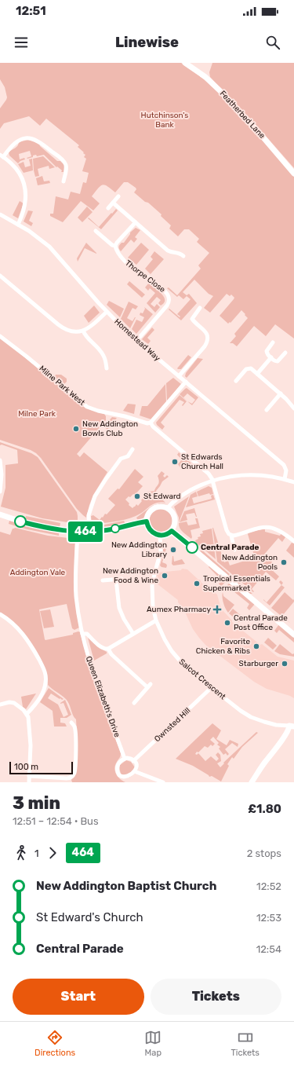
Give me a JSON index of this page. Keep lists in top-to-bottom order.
{
  "streets": {
    "street": [
      "Featherbed Lane",
      "Thorpe Close",
      "Homestead Way",
      "Milne Park West",
      "Salcot Crescent",
      "Queen Elizabeth's Drive",
      "Ownsted Hill"
    ]
  },
  "crossings": [
    ["Thorpe Close", "Homestead Way"],
    ["Salcot Crescent", "Ownsted Hill"],
    ["Queen Elizabeth's Drive", "Ownsted Hill"]
  ],
  "parks": ["Hutchinson's Bank", "Milne Park", "Addington Vale"],
  "places": {
    "other": [
      "New Addington Bowls Club",
      "St Edwards Church Hall",
      "St Edward",
      "Central Parade",
      "New Addington Library",
      "New Addington Pools",
      "New Addington Food & Wine",
      "Tropical Essentials Supermarket",
      "Central Parade Post Office",
      "Favorite Chicken & Ribs",
      "Starburger"
    ],
    "health": ["Aumex Pharmacy"]
  },
  "lines": ["bus line 464"],
  "scale_bar": "100 m",
  "page": {
    "status": "12:51",
    "header": "Linewise",
    "on_map": "464",
    "scale": "100 m",
    "heading": ["3 min", "12:51 – 12:54 · Bus", "£1.80"],
    "legs": ["1", "464", "2 stops"],
    "list": [
      {
        "name": "New Addington Baptist Church",
        "value": "12:52"
      },
      {
        "name": "St Edward's Church",
        "value": "12:53"
      },
      {
        "name": "Central Parade",
        "value": "12:54"
      }
    ],
    "buttons": ["Start", "Tickets"],
    "tabs": ["Directions", "Map", "Tickets"]
  }
}
